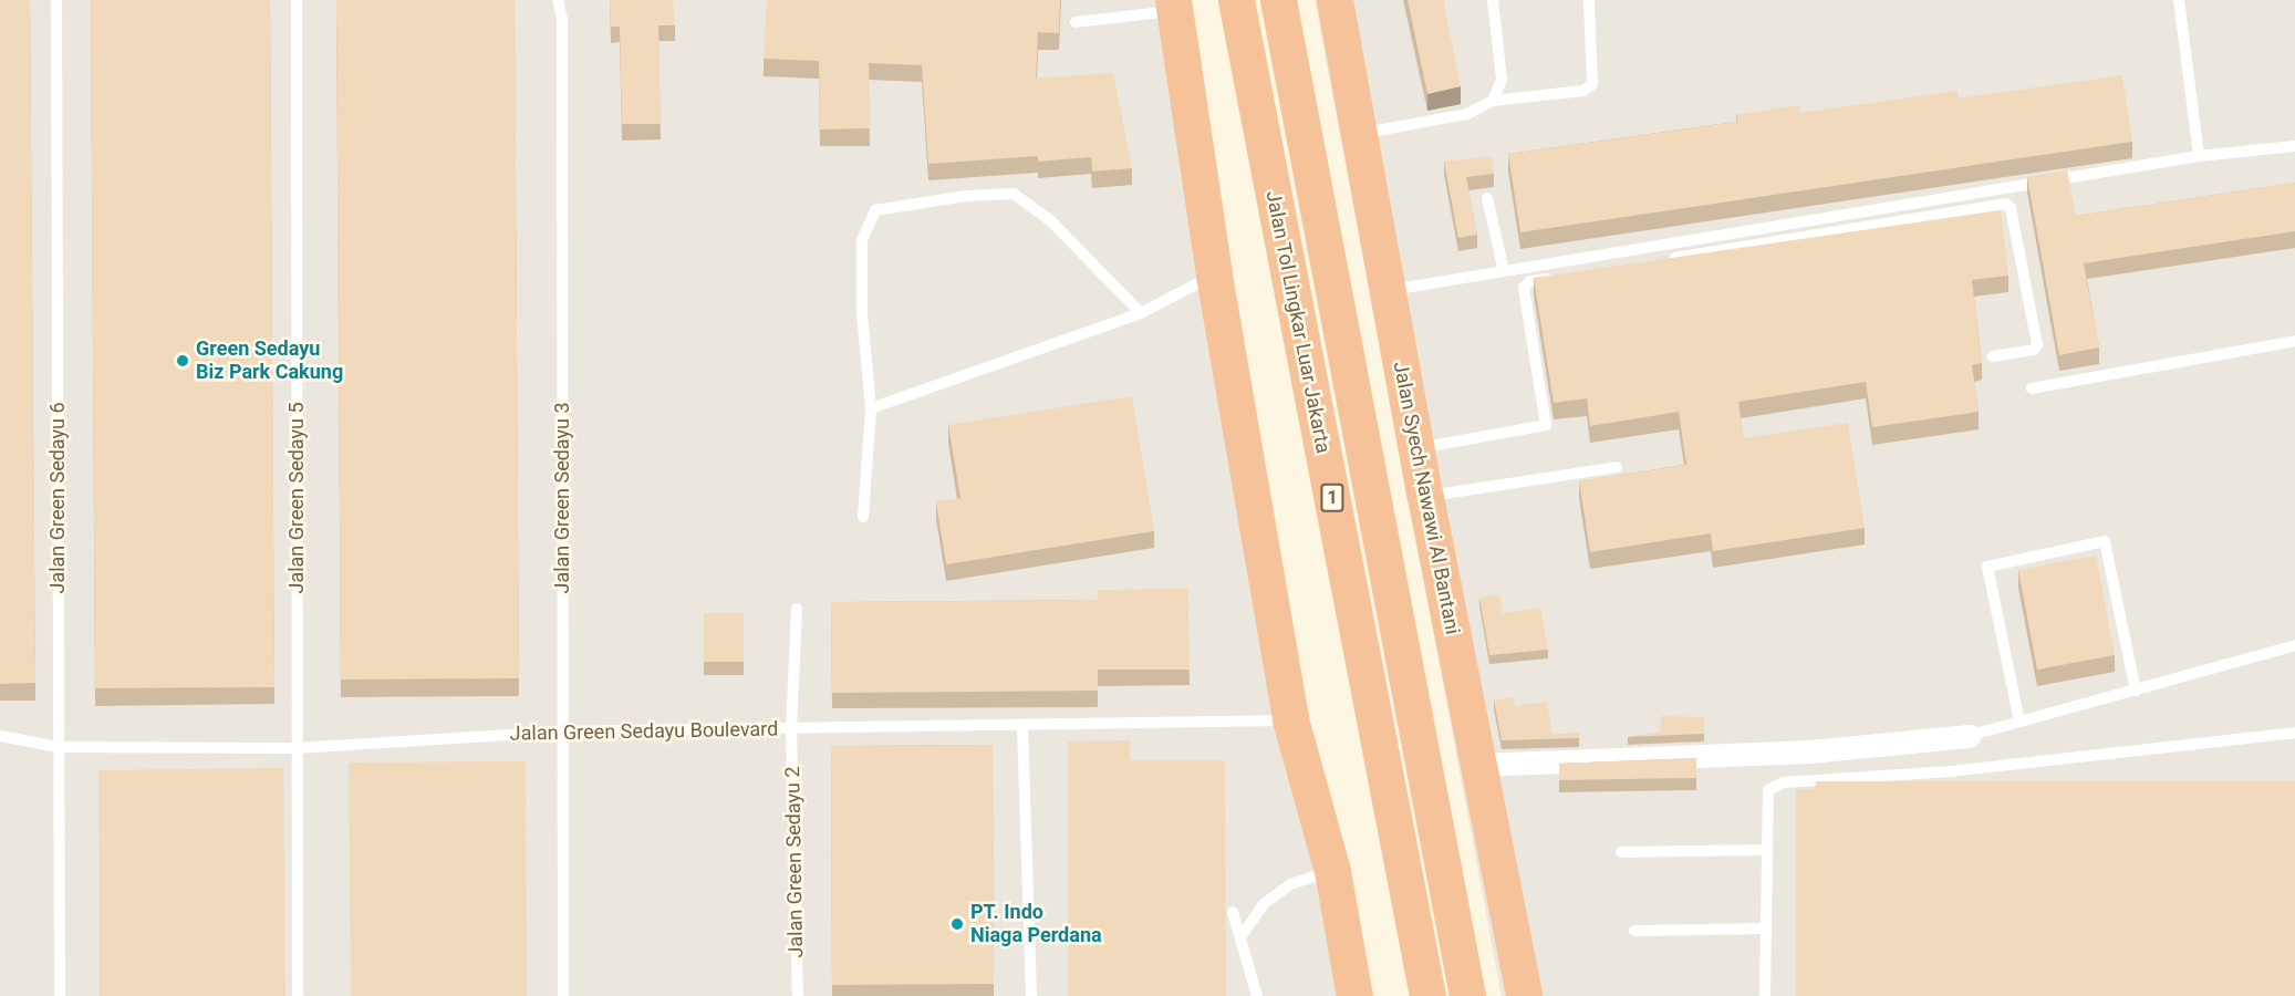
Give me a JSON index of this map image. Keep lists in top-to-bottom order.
{
  "streets": {
    "highway": ["Jalan Tol Lingkar Luar Jakarta", "1", "Jalan Syech Nawawi Al Bantani"],
    "lane": [
      "Jalan Green Sedayu 6",
      "Jalan Green Sedayu 5",
      "Jalan Green Sedayu 3",
      "Jalan Green Sedayu Boulevard",
      "Jalan Green Sedayu 2"
    ]
  },
  "crossings": [
    ["Jalan Green Sedayu 6", "Jalan Green Sedayu Boulevard"],
    ["Jalan Green Sedayu 5", "Jalan Green Sedayu Boulevard"],
    ["Jalan Green Sedayu 3", "Jalan Green Sedayu Boulevard"],
    ["Jalan Green Sedayu Boulevard", "Jalan Green Sedayu 2"]
  ],
  "places": ["Green Sedayu Biz Park Cakung", "PT. Indo Niaga Perdana"]
}
